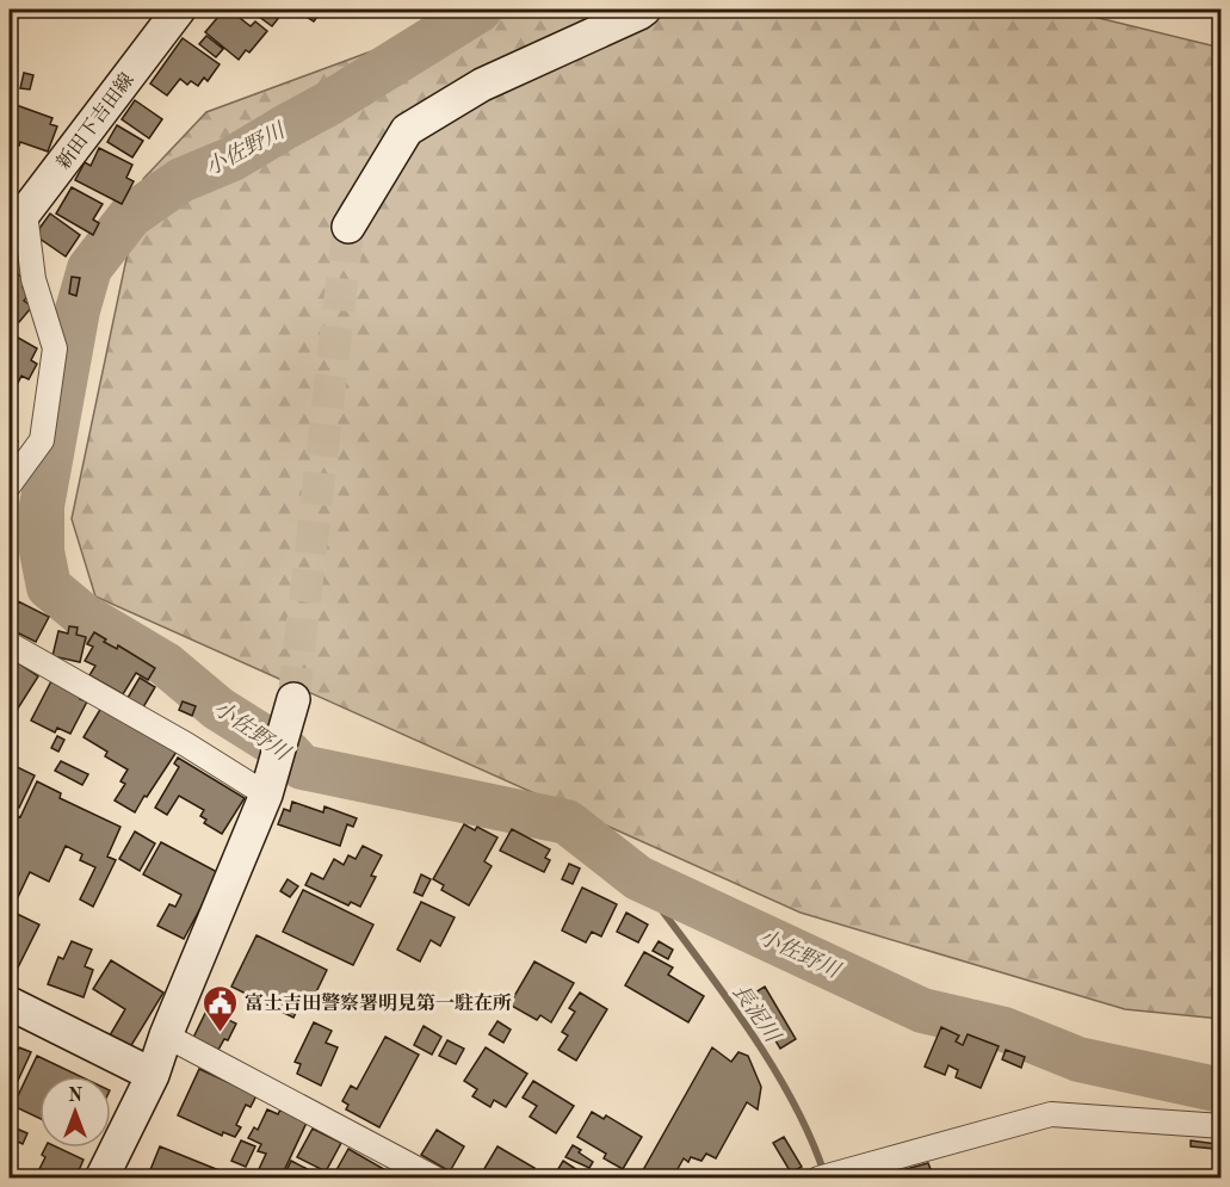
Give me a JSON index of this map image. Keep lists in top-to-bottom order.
{
  "streets": {
    "street": ["新田下吉田線"]
  },
  "water": ["小佐野川", "長泥川"],
  "places": {
    "public building": ["富士吉田警察署明見第一駐在所"]
  },
  "north": "top"
}
